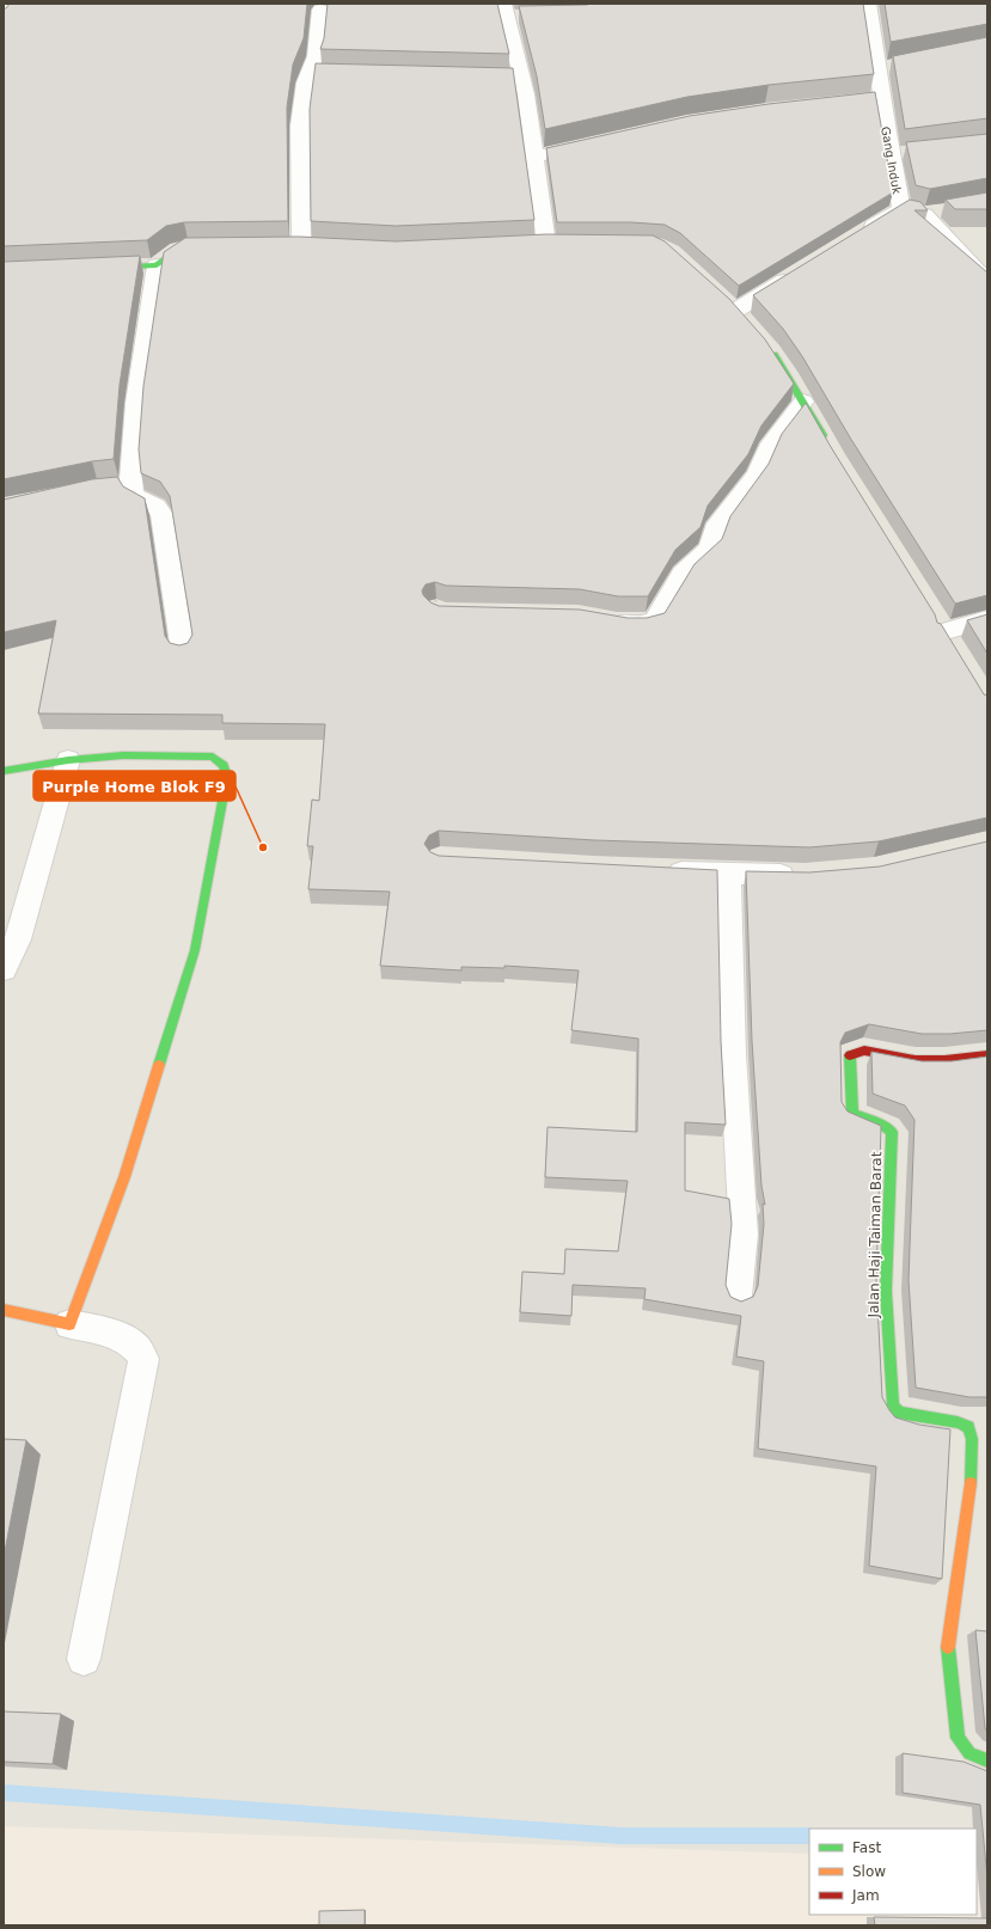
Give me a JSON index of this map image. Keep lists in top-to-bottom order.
{
  "streets": {
    "street": ["Gang Induk", "Jalan Haji Taiman Barat"]
  },
  "places": ["Purple Home Blok F9"],
  "legend": ["Fast", "Slow", "Jam"]
}
